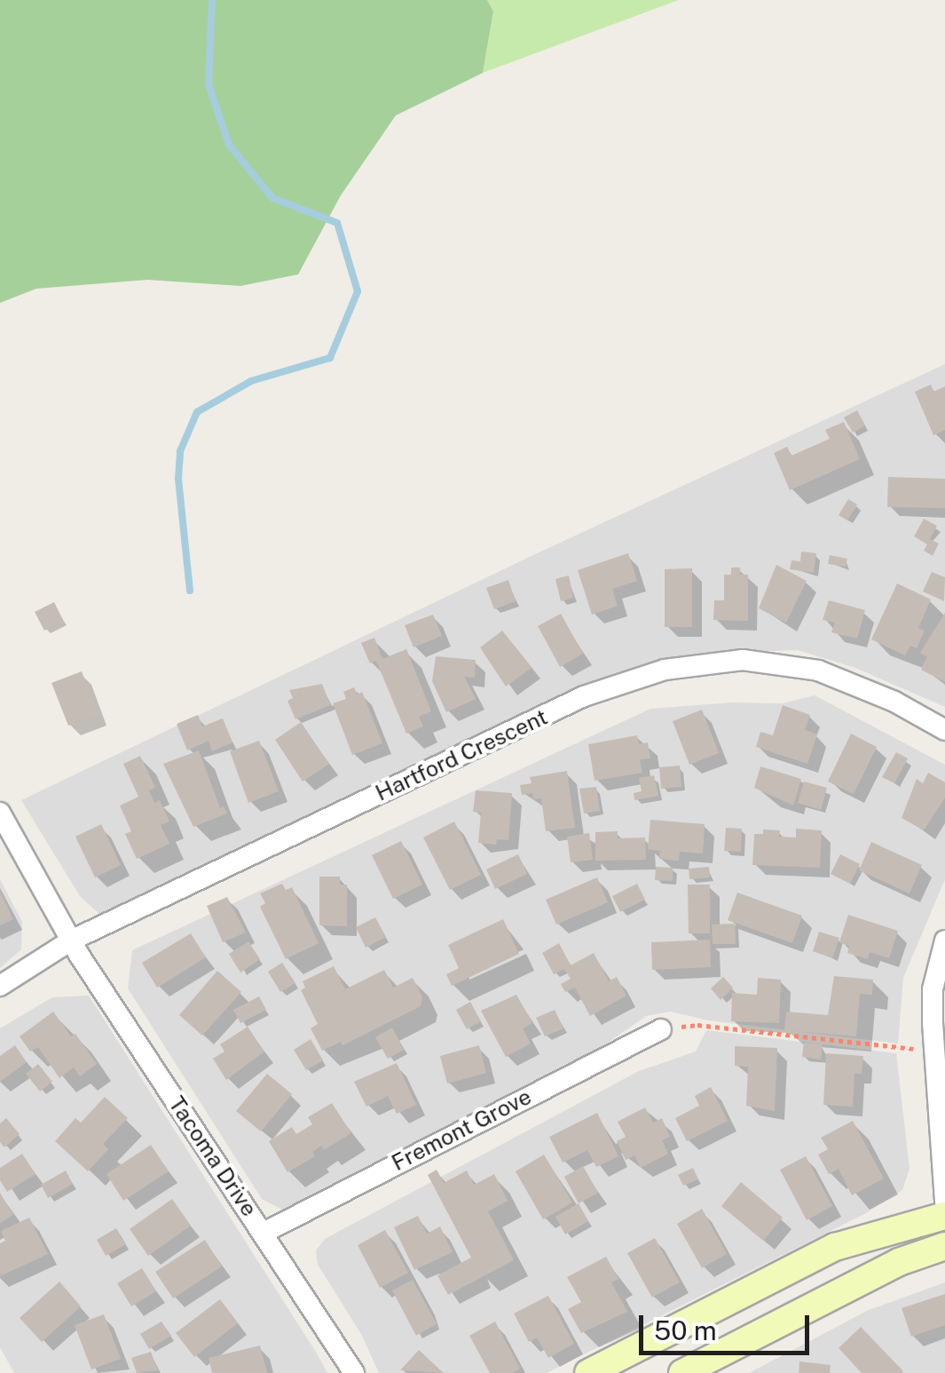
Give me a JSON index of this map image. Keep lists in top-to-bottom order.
{
  "streets": {
    "street": ["Hartford Crescent", "Fremont Grove", "Tacoma Drive"]
  },
  "crossings": [
    ["Hartford Crescent", "Tacoma Drive"],
    ["Fremont Grove", "Tacoma Drive"]
  ],
  "scale_bar": "50 m"
}
